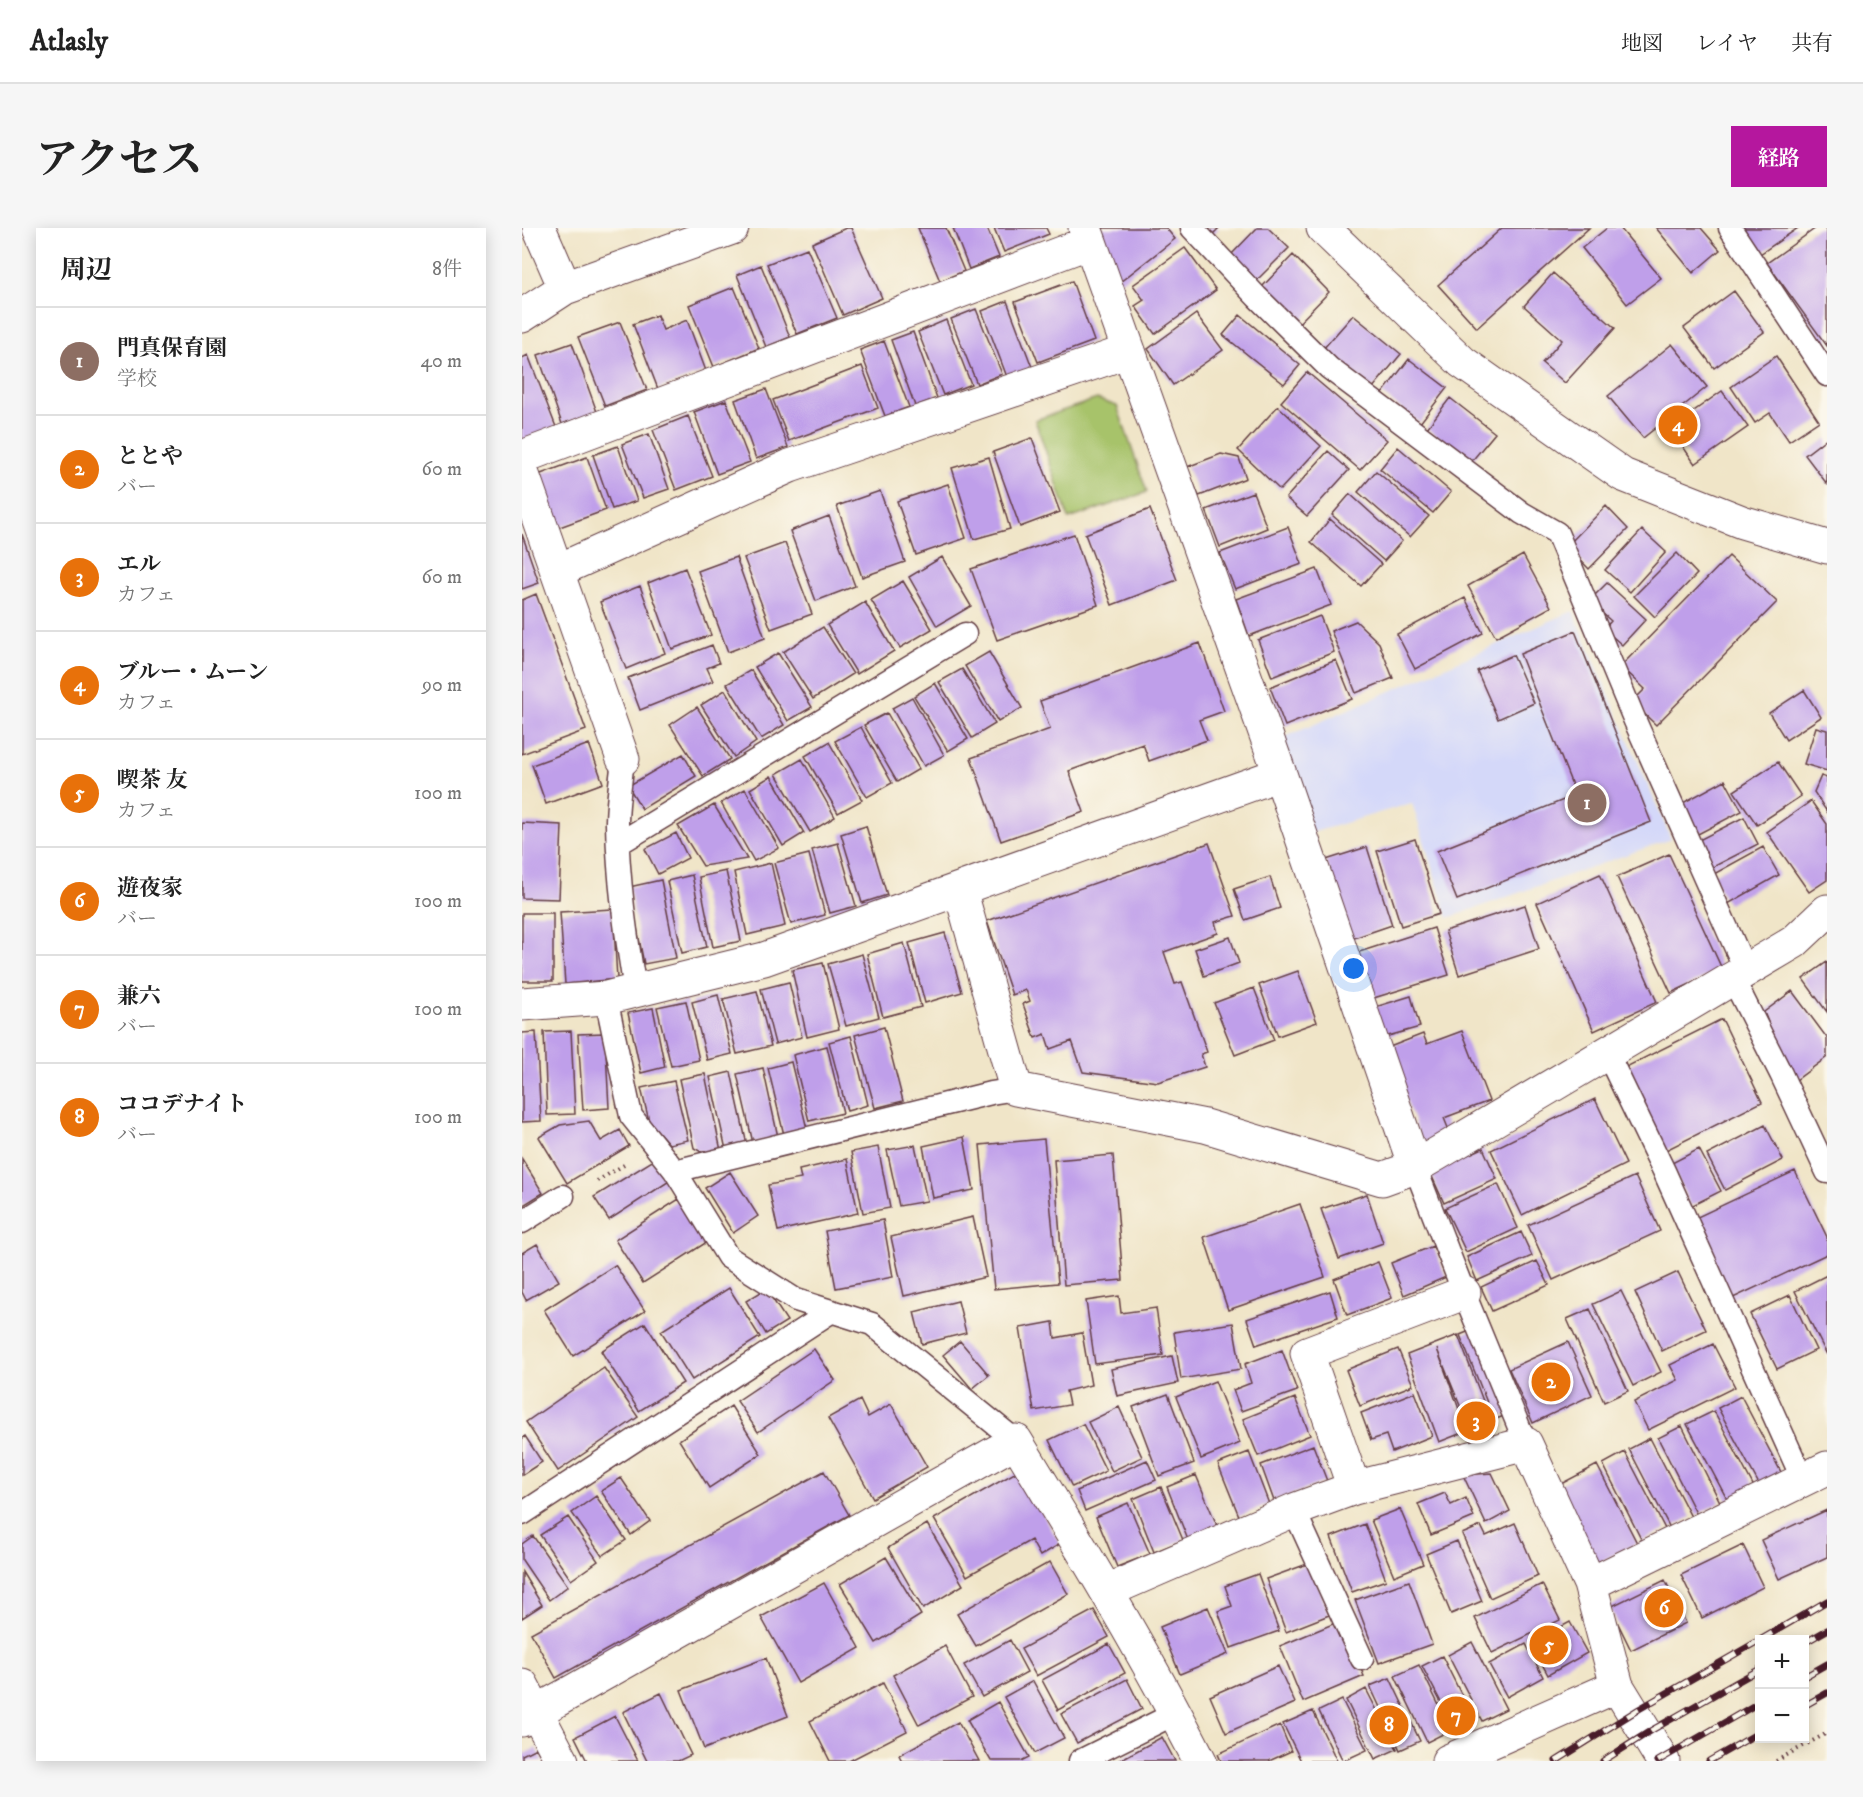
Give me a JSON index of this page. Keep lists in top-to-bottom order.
{
  "page": {
    "header": "Atlasly",
    "nav": ["地図", "レイヤ", "共有"],
    "title": "アクセス",
    "buttons": "経路",
    "heading": ["周辺", "8件"],
    "list": [
      {
        "mark": "1",
        "name": "門真保育園",
        "note": "学校",
        "value": "40 m"
      },
      {
        "mark": "2",
        "name": "ととや",
        "note": "バー",
        "value": "60 m"
      },
      {
        "mark": "3",
        "name": "エル",
        "note": "カフェ",
        "value": "60 m"
      },
      {
        "mark": "4",
        "name": "ブルー・ムーン",
        "note": "カフェ",
        "value": "90 m"
      },
      {
        "mark": "5",
        "name": "喫茶 友",
        "note": "カフェ",
        "value": "100 m"
      },
      {
        "mark": "6",
        "name": "遊夜家",
        "note": "バー",
        "value": "100 m"
      },
      {
        "mark": "7",
        "name": "兼六",
        "note": "バー",
        "value": "100 m"
      },
      {
        "mark": "8",
        "name": "ココデナイト",
        "note": "バー",
        "value": "100 m"
      }
    ],
    "pins": [
      "4",
      "1",
      "2",
      "3",
      "6",
      "5",
      "7",
      "8"
    ],
    "map_buttons": ["+", "−"]
  }
}
